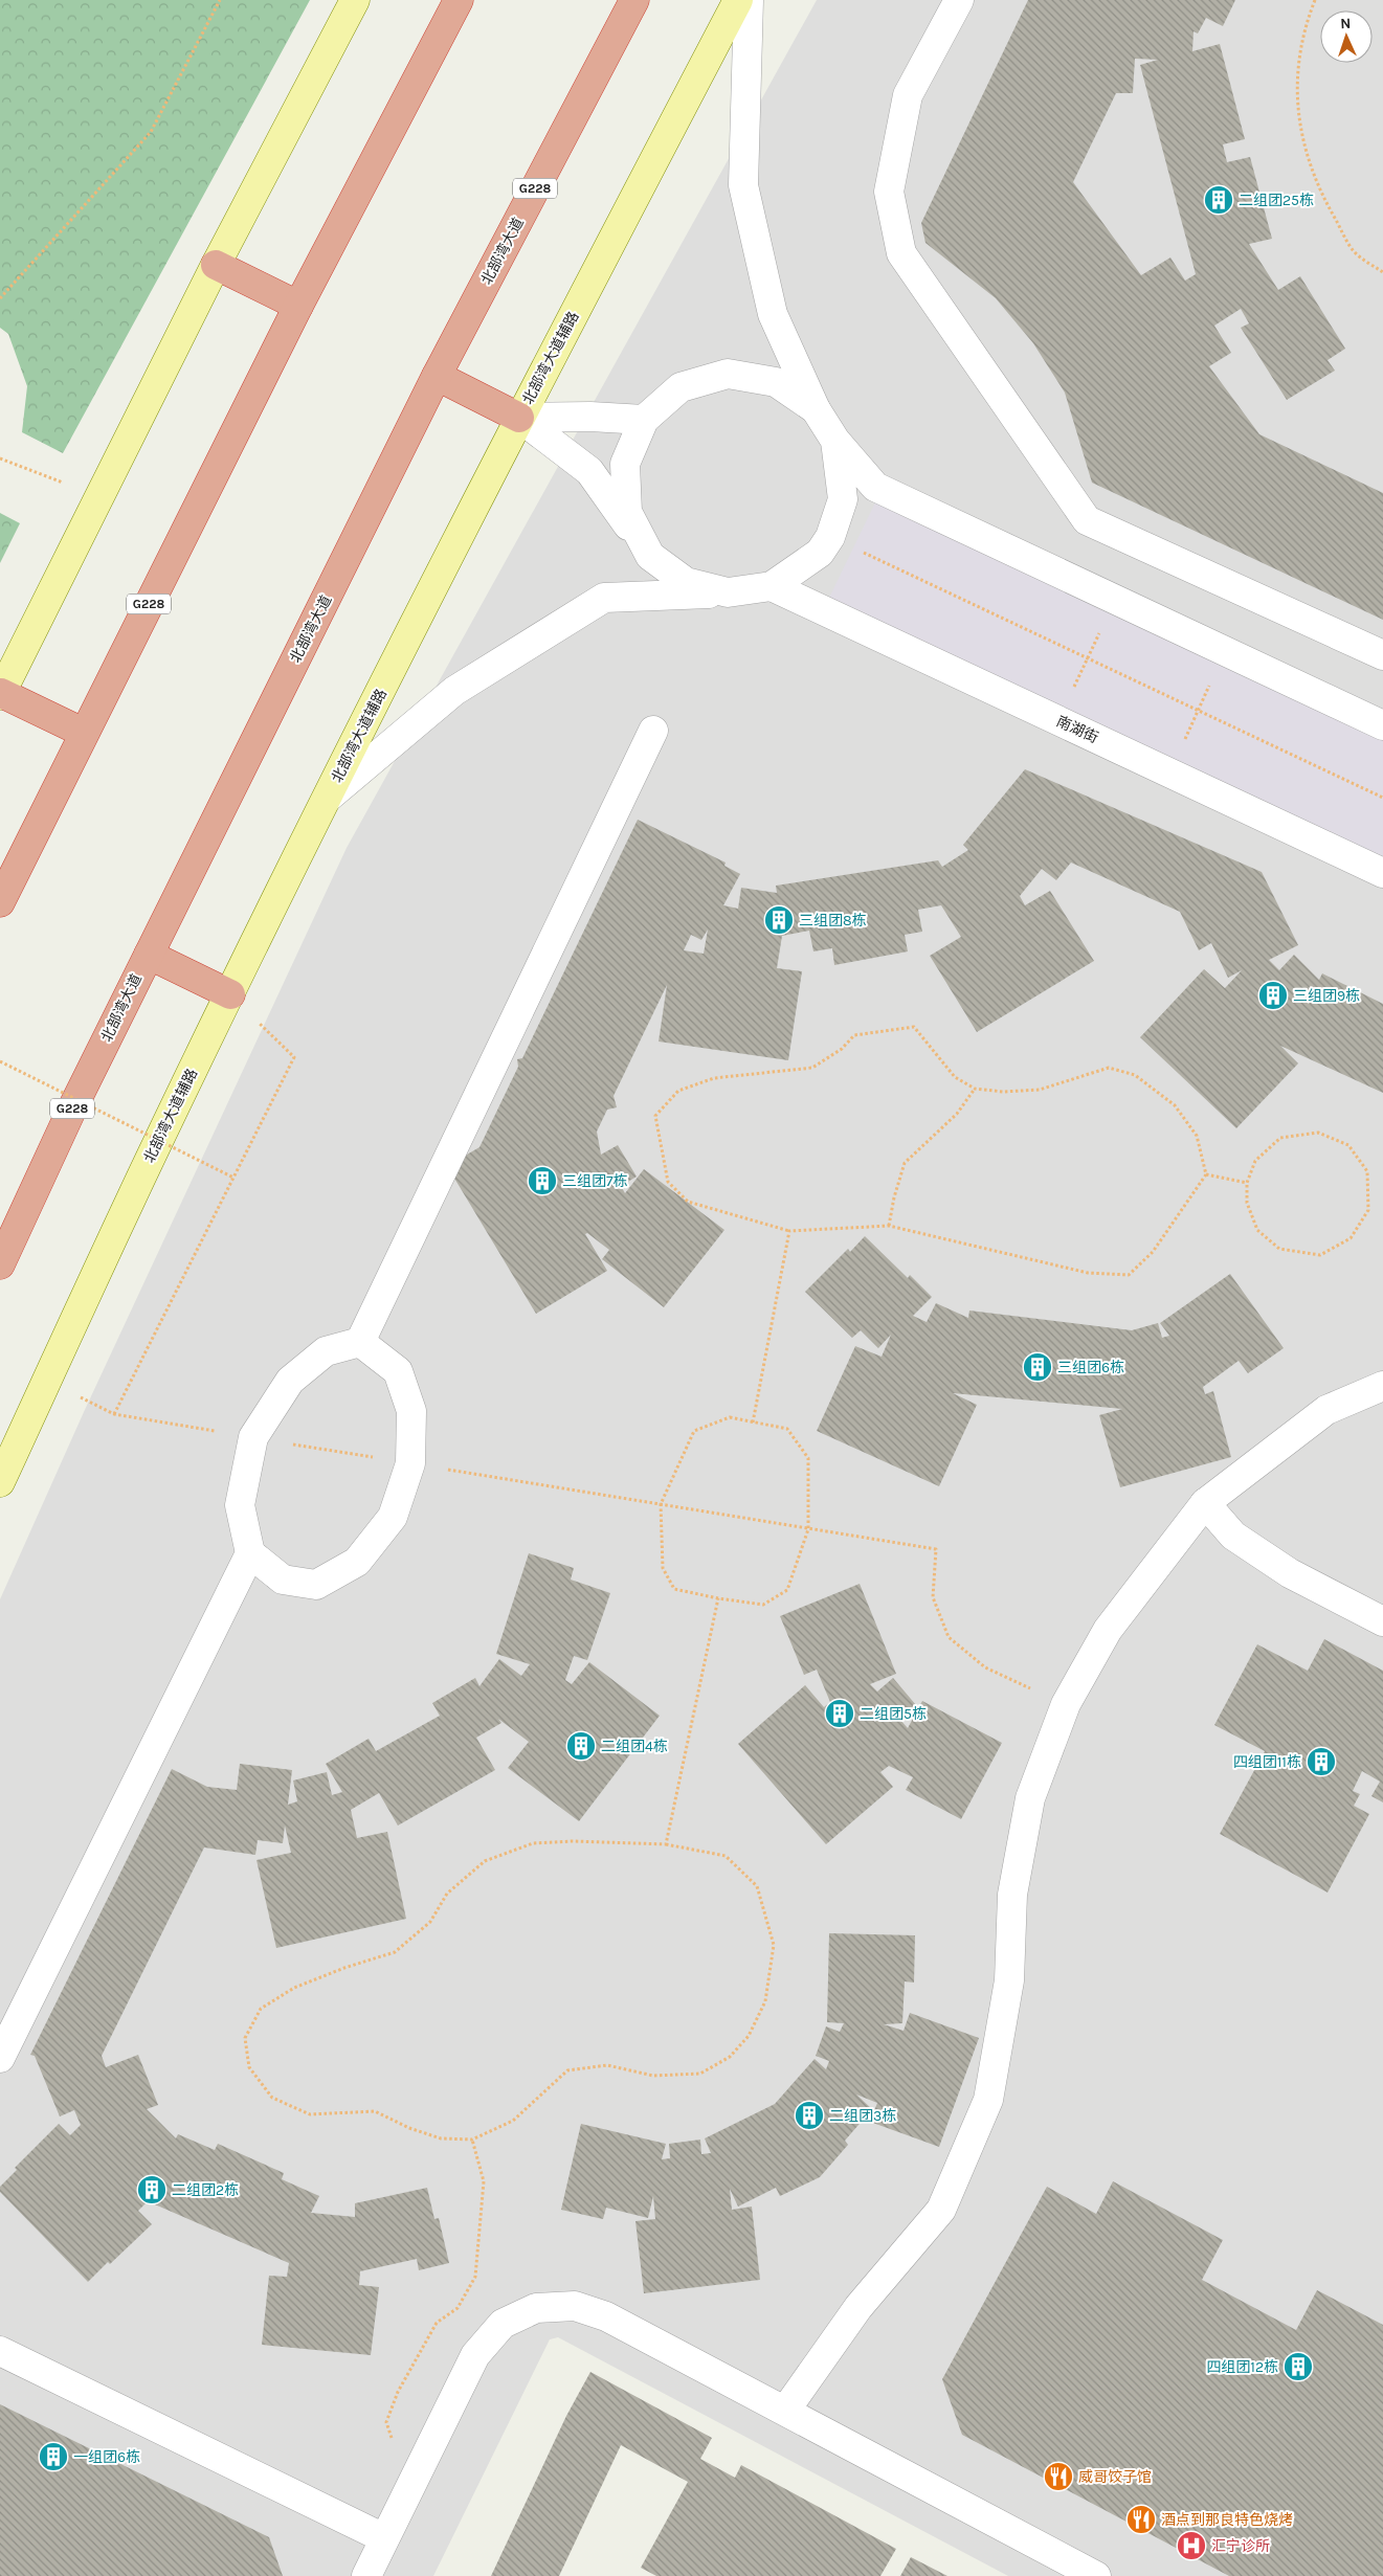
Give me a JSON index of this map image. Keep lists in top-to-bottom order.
{
  "streets": {
    "highway": ["G228", "北部湾大道"],
    "main road": ["北部湾大道辅路"],
    "street": ["南湖街"]
  },
  "places": {
    "building": [
      "二组团25栋",
      "三组团8栋",
      "三组团9栋",
      "三组团7栋",
      "三组团6栋",
      "二组团5栋",
      "二组团4栋",
      "四组团11栋",
      "二组团3栋",
      "二组团2栋",
      "四组团12栋",
      "一组团6栋"
    ],
    "restaurant": ["威哥饺子馆", "酒点到那良特色烧烤"],
    "hospital": ["汇宁诊所"]
  },
  "north": "top"
}
